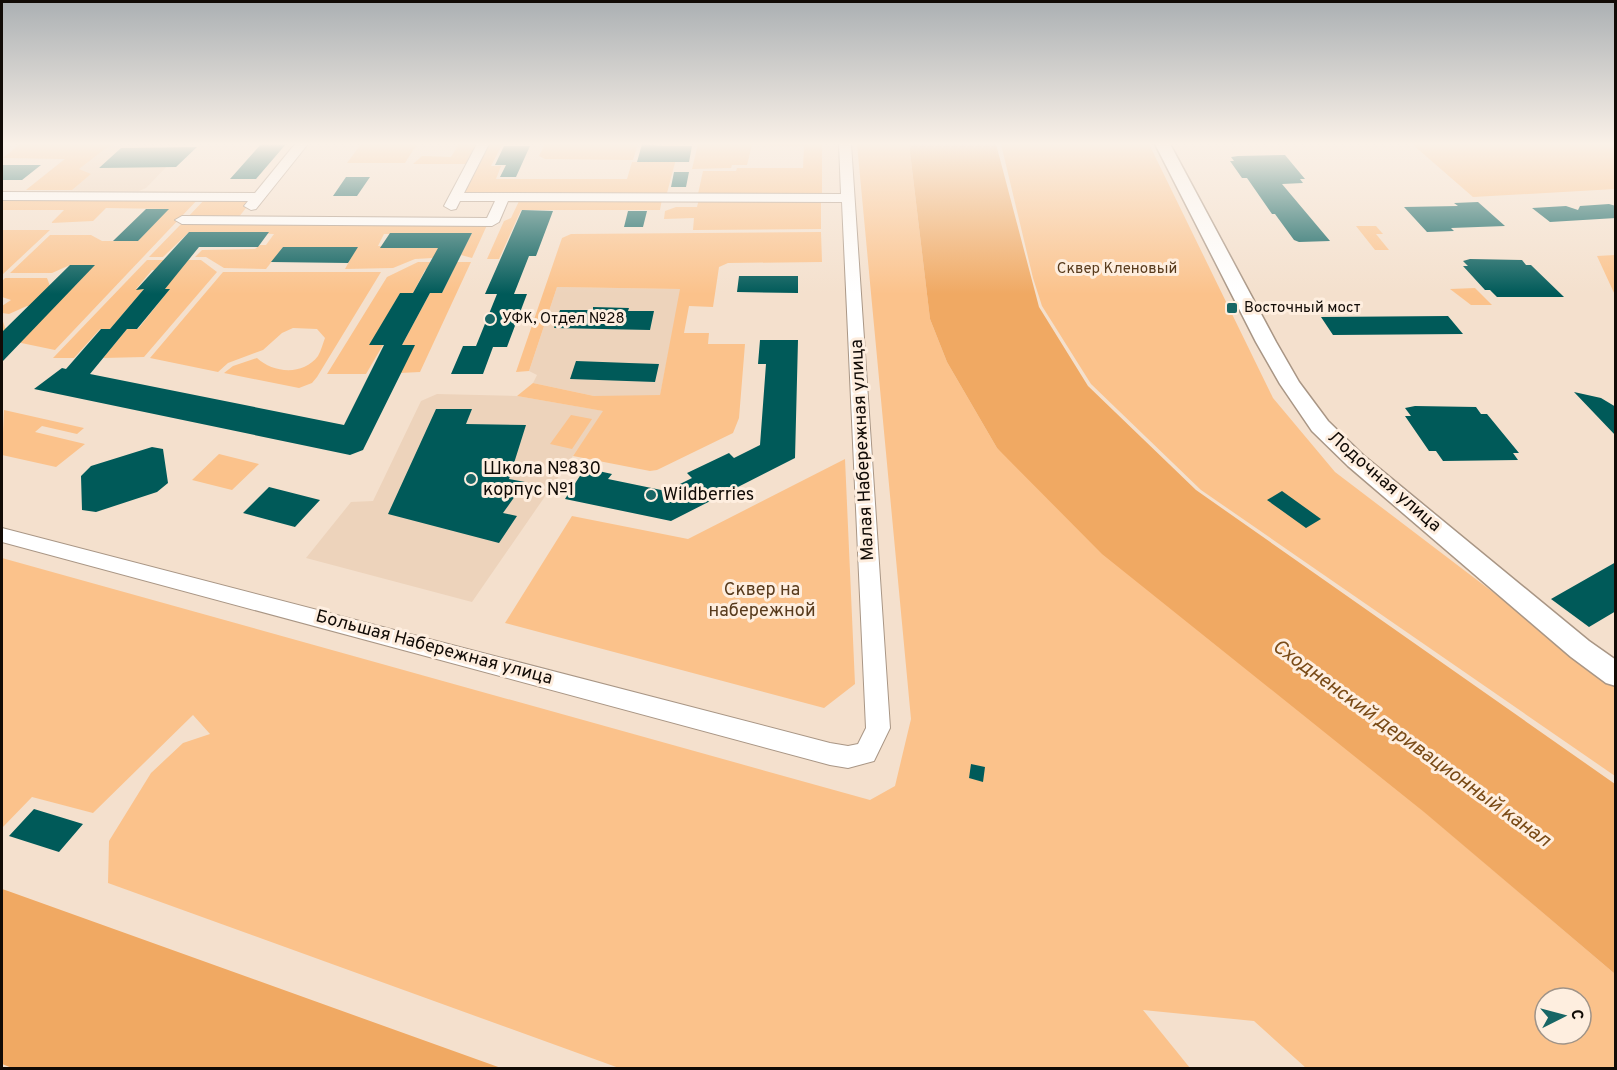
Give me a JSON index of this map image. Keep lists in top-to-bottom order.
{
  "streets": {
    "street": ["Малая Набережная улица", "Лодочная улица", "Большая Набережная улица"]
  },
  "crossings": [
    ["Малая Набережная улица", "Большая Набережная улица"]
  ],
  "water": ["Сходненский деривационный канал"],
  "parks": ["Сквер Кленовый", "Сквер на набережной"],
  "places": {
    "transit": ["Восточный мост"],
    "other": ["УФК, Отдел №28", "Школа №830 корпус №1", "Wildberries"]
  },
  "north": "right"
}
